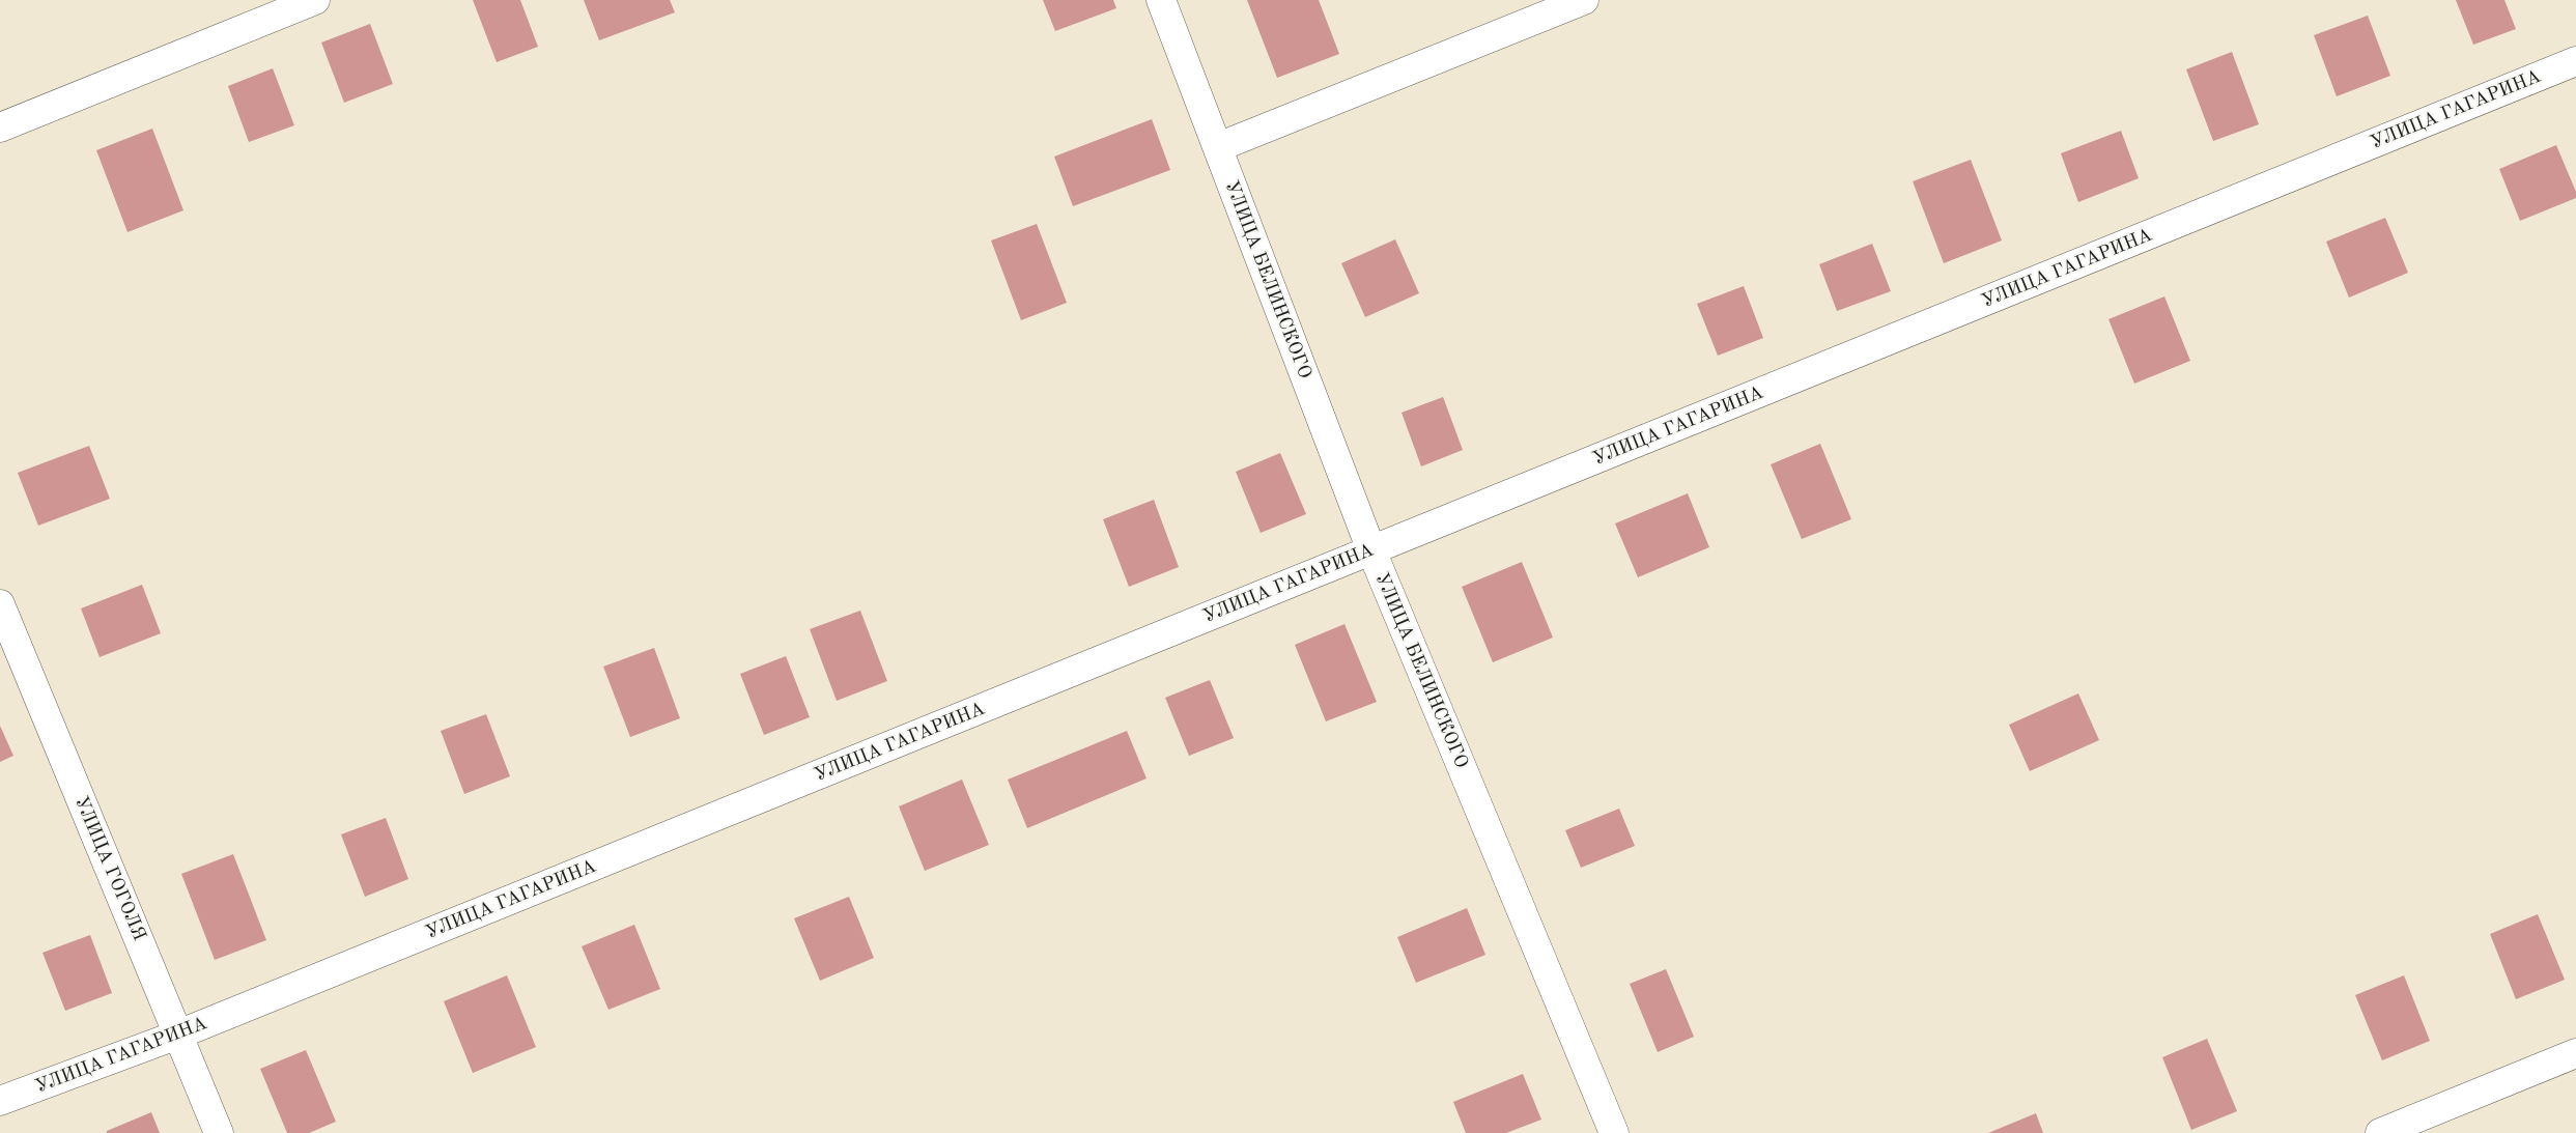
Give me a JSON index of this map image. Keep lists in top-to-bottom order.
{
  "streets": {
    "street": ["УЛИЦА ГАГАРИНА", "УЛИЦА БЕЛИНСКОГО", "УЛИЦА ГОГОЛЯ"]
  },
  "crossings": [
    ["УЛИЦА ГАГАРИНА", "УЛИЦА БЕЛИНСКОГО"],
    ["УЛИЦА ГАГАРИНА", "УЛИЦА ГОГОЛЯ"]
  ]
}
